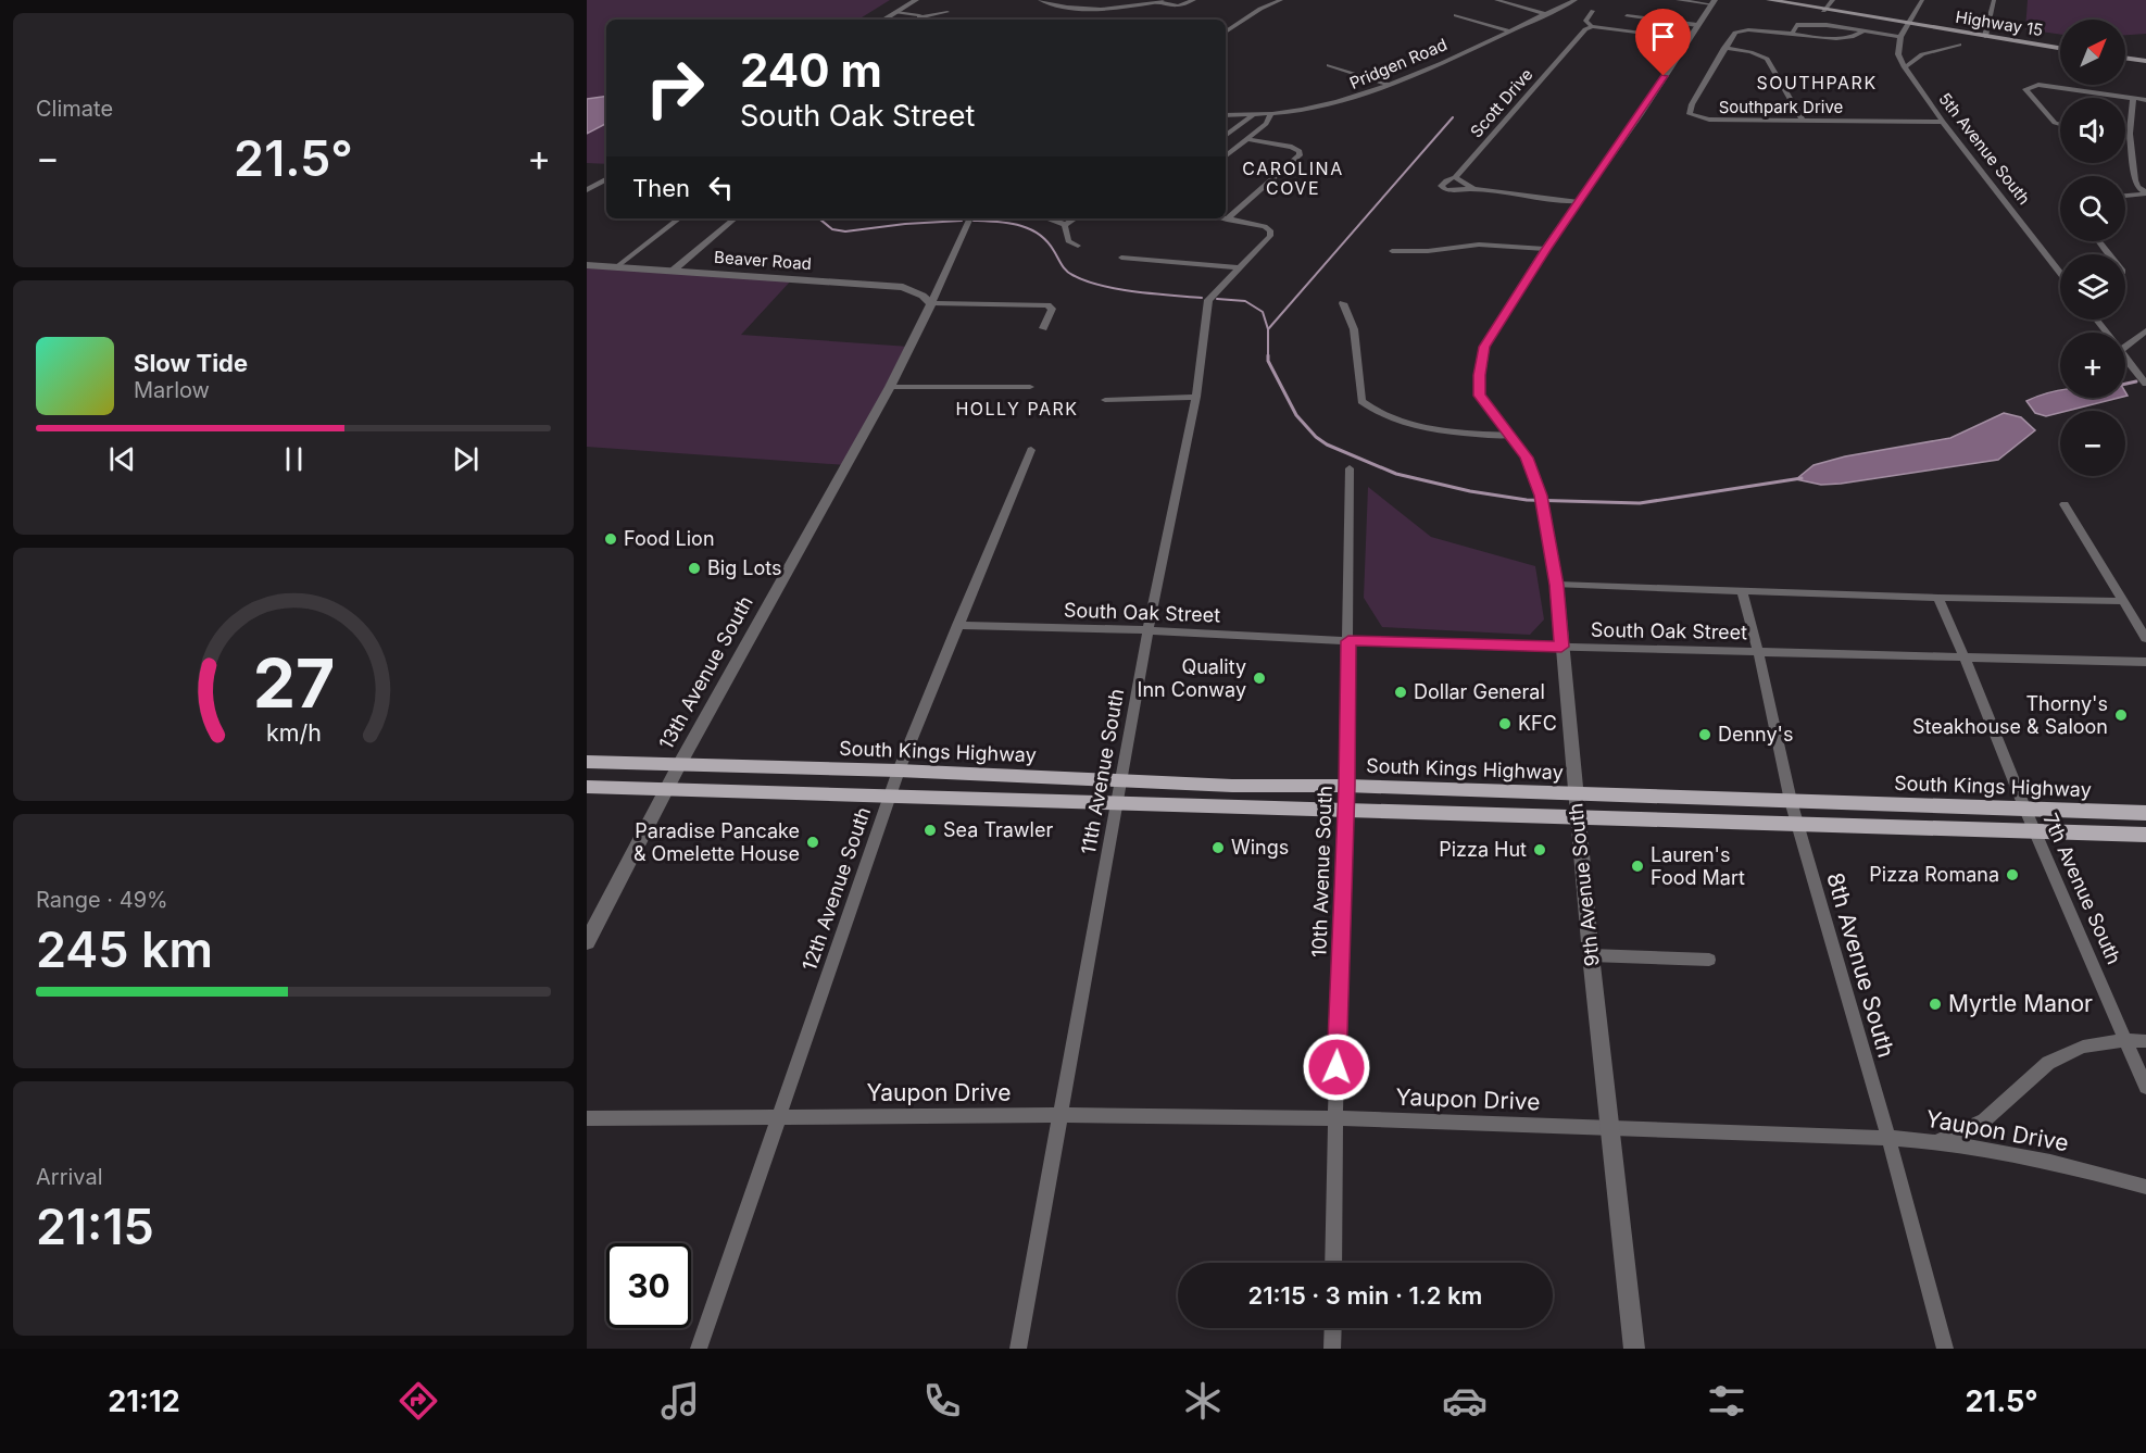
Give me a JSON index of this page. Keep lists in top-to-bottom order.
{
  "streets": {
    "main road": ["Highway 15", "South Kings Highway"],
    "street": [
      "Pridgen Road",
      "Scott Drive",
      "Southpark Drive",
      "5th Avenue South",
      "Beaver Road",
      "South Oak Street",
      "13th Avenue South",
      "11th Avenue South",
      "10th Avenue South",
      "9th Avenue South",
      "12th Avenue South",
      "7th Avenue South",
      "8th Avenue South",
      "Yaupon Drive"
    ]
  },
  "crossings": [
    ["Southpark Drive", "5th Avenue South"],
    ["Beaver Road", "13th Avenue South"],
    ["South Oak Street", "11th Avenue South"],
    ["South Oak Street", "10th Avenue South"],
    ["South Oak Street", "9th Avenue South"],
    ["South Oak Street", "12th Avenue South"],
    ["South Oak Street", "7th Avenue South"],
    ["South Oak Street", "8th Avenue South"],
    ["13th Avenue South", "South Kings Highway"],
    ["South Kings Highway", "11th Avenue South"],
    ["South Kings Highway", "10th Avenue South"],
    ["South Kings Highway", "9th Avenue South"],
    ["South Kings Highway", "12th Avenue South"],
    ["South Kings Highway", "7th Avenue South"],
    ["South Kings Highway", "8th Avenue South"],
    ["11th Avenue South", "Yaupon Drive"],
    ["10th Avenue South", "Yaupon Drive"],
    ["9th Avenue South", "Yaupon Drive"],
    ["12th Avenue South", "Yaupon Drive"],
    ["8th Avenue South", "Yaupon Drive"]
  ],
  "districts": ["SOUTHPARK", "CAROLINA COVE", "HOLLY PARK"],
  "places": [
    "Food Lion",
    "Big Lots",
    "Quality Inn Conway",
    "Dollar General",
    "Thorny's Steakhouse & Saloon",
    "KFC",
    "Denny's",
    "Sea Trawler",
    "Paradise Pancake & Omelette House",
    "Wings",
    "Pizza Hut",
    "Lauren's Food Mart",
    "Pizza Romana",
    "Myrtle Manor"
  ],
  "north": "top right",
  "page": {
    "tile": [
      "Climate",
      ["Range · 49%", "245 km"],
      ["Arrival", "21:15"]
    ],
    "map_buttons": ["+", "−"],
    "turn": ["240 m", "South Oak Street"],
    "heat": ["−", "21.5°", "+"],
    "then": "Then",
    "song": ["Slow Tide", "Marlow"],
    "limit": "30",
    "trip": "21:15 · 3 min · 1.2 km",
    "tabs": ["21:12", "21.5°"],
    "gauge": ["27", "km/h"]
  }
}
